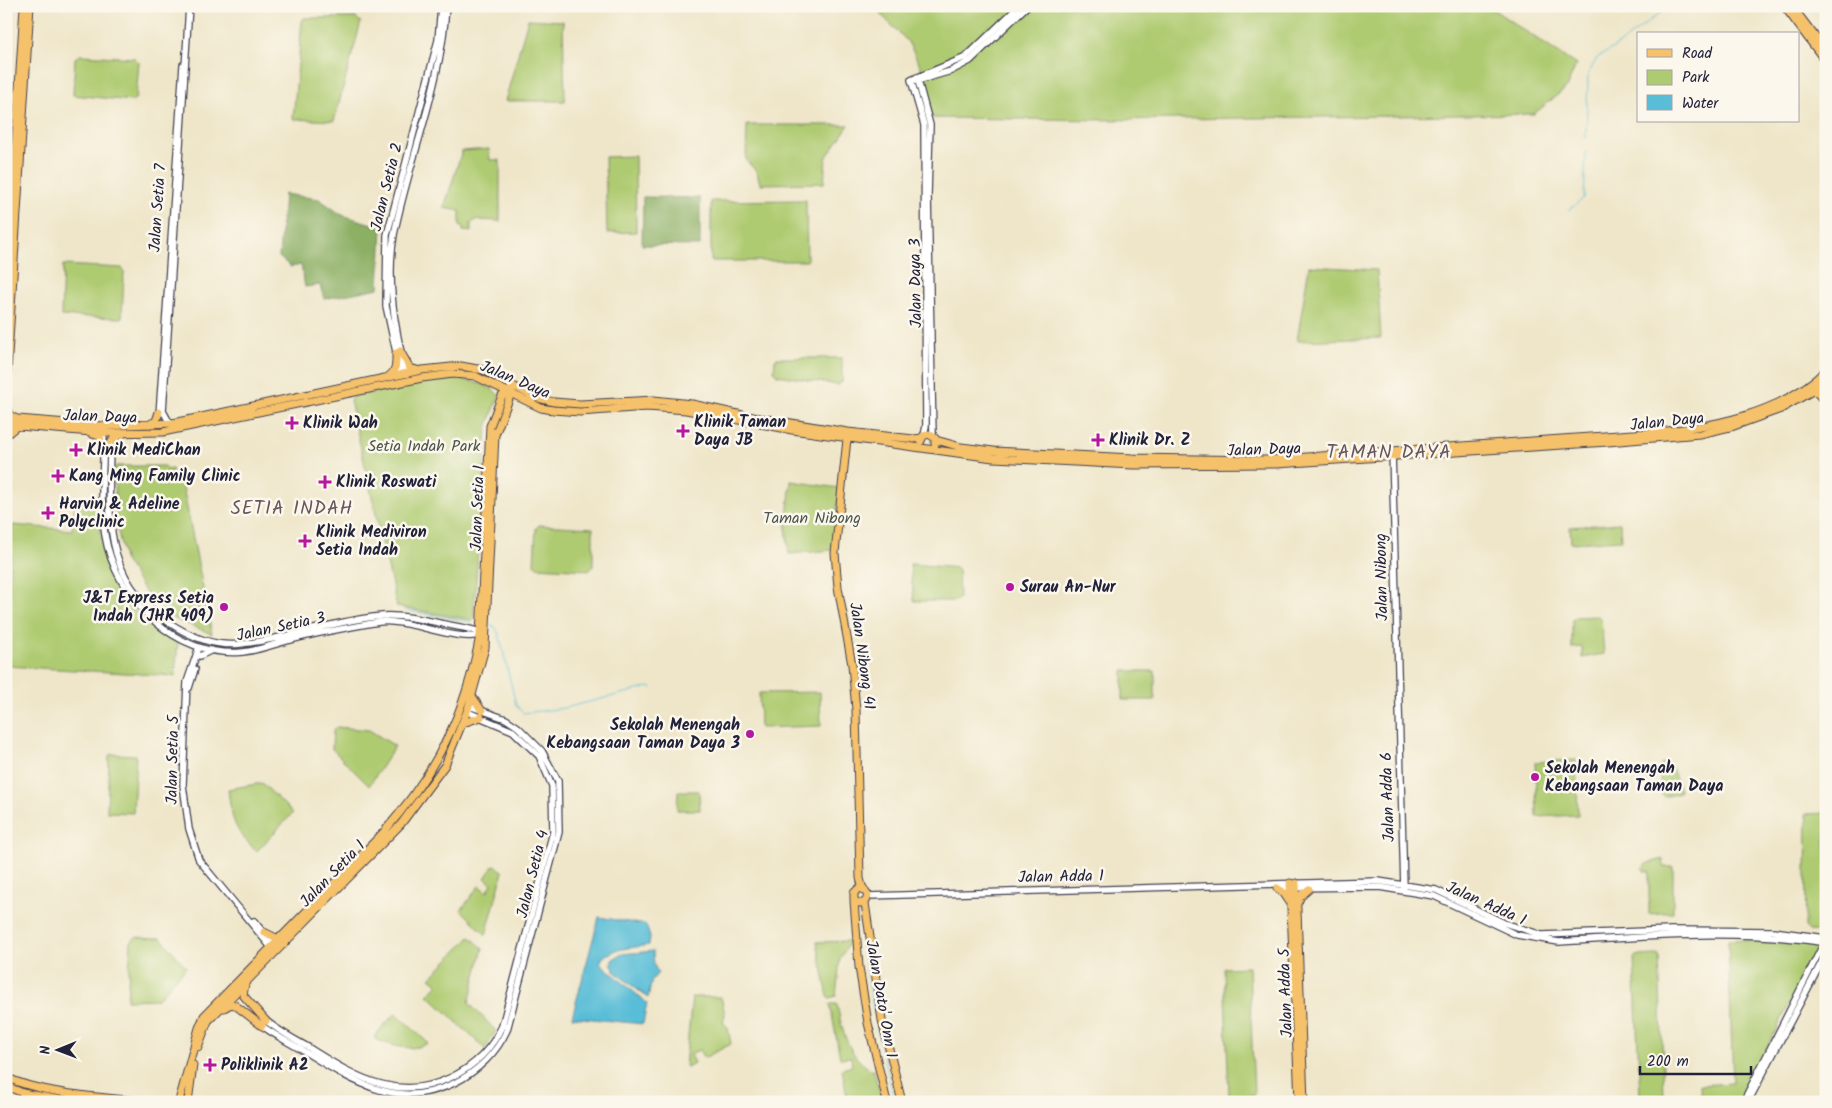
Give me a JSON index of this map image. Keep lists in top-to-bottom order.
{
  "streets": {
    "main road": [
      "Jalan Daya",
      "Jalan Setia 1",
      "Jalan Nibong 41",
      "Jalan Adda 5",
      "Jalan Dato' Onn 1"
    ],
    "street": [
      "Jalan Setia 2",
      "Jalan Setia 7",
      "Jalan Daya 3",
      "Jalan Nibong",
      "Jalan Setia 3",
      "Jalan Setia 5",
      "Jalan Adda 6",
      "Jalan Setia 4",
      "Jalan Adda 1"
    ]
  },
  "crossings": [
    ["Jalan Setia 2", "Jalan Daya"],
    ["Jalan Setia 7", "Jalan Daya"],
    ["Jalan Daya 3", "Jalan Daya"],
    ["Jalan Daya", "Jalan Setia 1"],
    ["Jalan Daya", "Jalan Nibong"],
    ["Jalan Daya", "Jalan Setia 3"],
    ["Jalan Daya", "Jalan Nibong 41"],
    ["Jalan Setia 1", "Jalan Setia 3"],
    ["Jalan Setia 1", "Jalan Setia 5"],
    ["Jalan Setia 1", "Jalan Setia 4"],
    ["Jalan Nibong", "Jalan Adda 6"],
    ["Jalan Setia 3", "Jalan Setia 5"],
    ["Jalan Nibong 41", "Jalan Adda 1"],
    ["Jalan Nibong 41", "Jalan Dato' Onn 1"],
    ["Jalan Adda 6", "Jalan Adda 1"],
    ["Jalan Adda 1", "Jalan Adda 5"],
    ["Jalan Adda 1", "Jalan Dato' Onn 1"]
  ],
  "districts": ["TAMAN DAYA", "SETIA INDAH"],
  "parks": ["Setia Indah Park", "Taman Nibong"],
  "places": {
    "health": [
      "Klinik Wah",
      "Klinik Taman Daya JB",
      "Klinik Dr. Z",
      "Klinik MediChan",
      "Kang Ming Family Clinic",
      "Klinik Roswati",
      "Harvin & Adeline Polyclinic",
      "Klinik Mediviron Setia Indah",
      "Poliklinik A2"
    ],
    "other": [
      "Surau An-Nur",
      "J&T Express Setia Indah (JHR 409)",
      "Sekolah Menengah Kebangsaan Taman Daya 3",
      "Sekolah Menengah Kebangsaan Taman Daya"
    ]
  },
  "legend": ["Road", "Park", "Water"],
  "scale_bar": "200 m",
  "north": "left"
}
